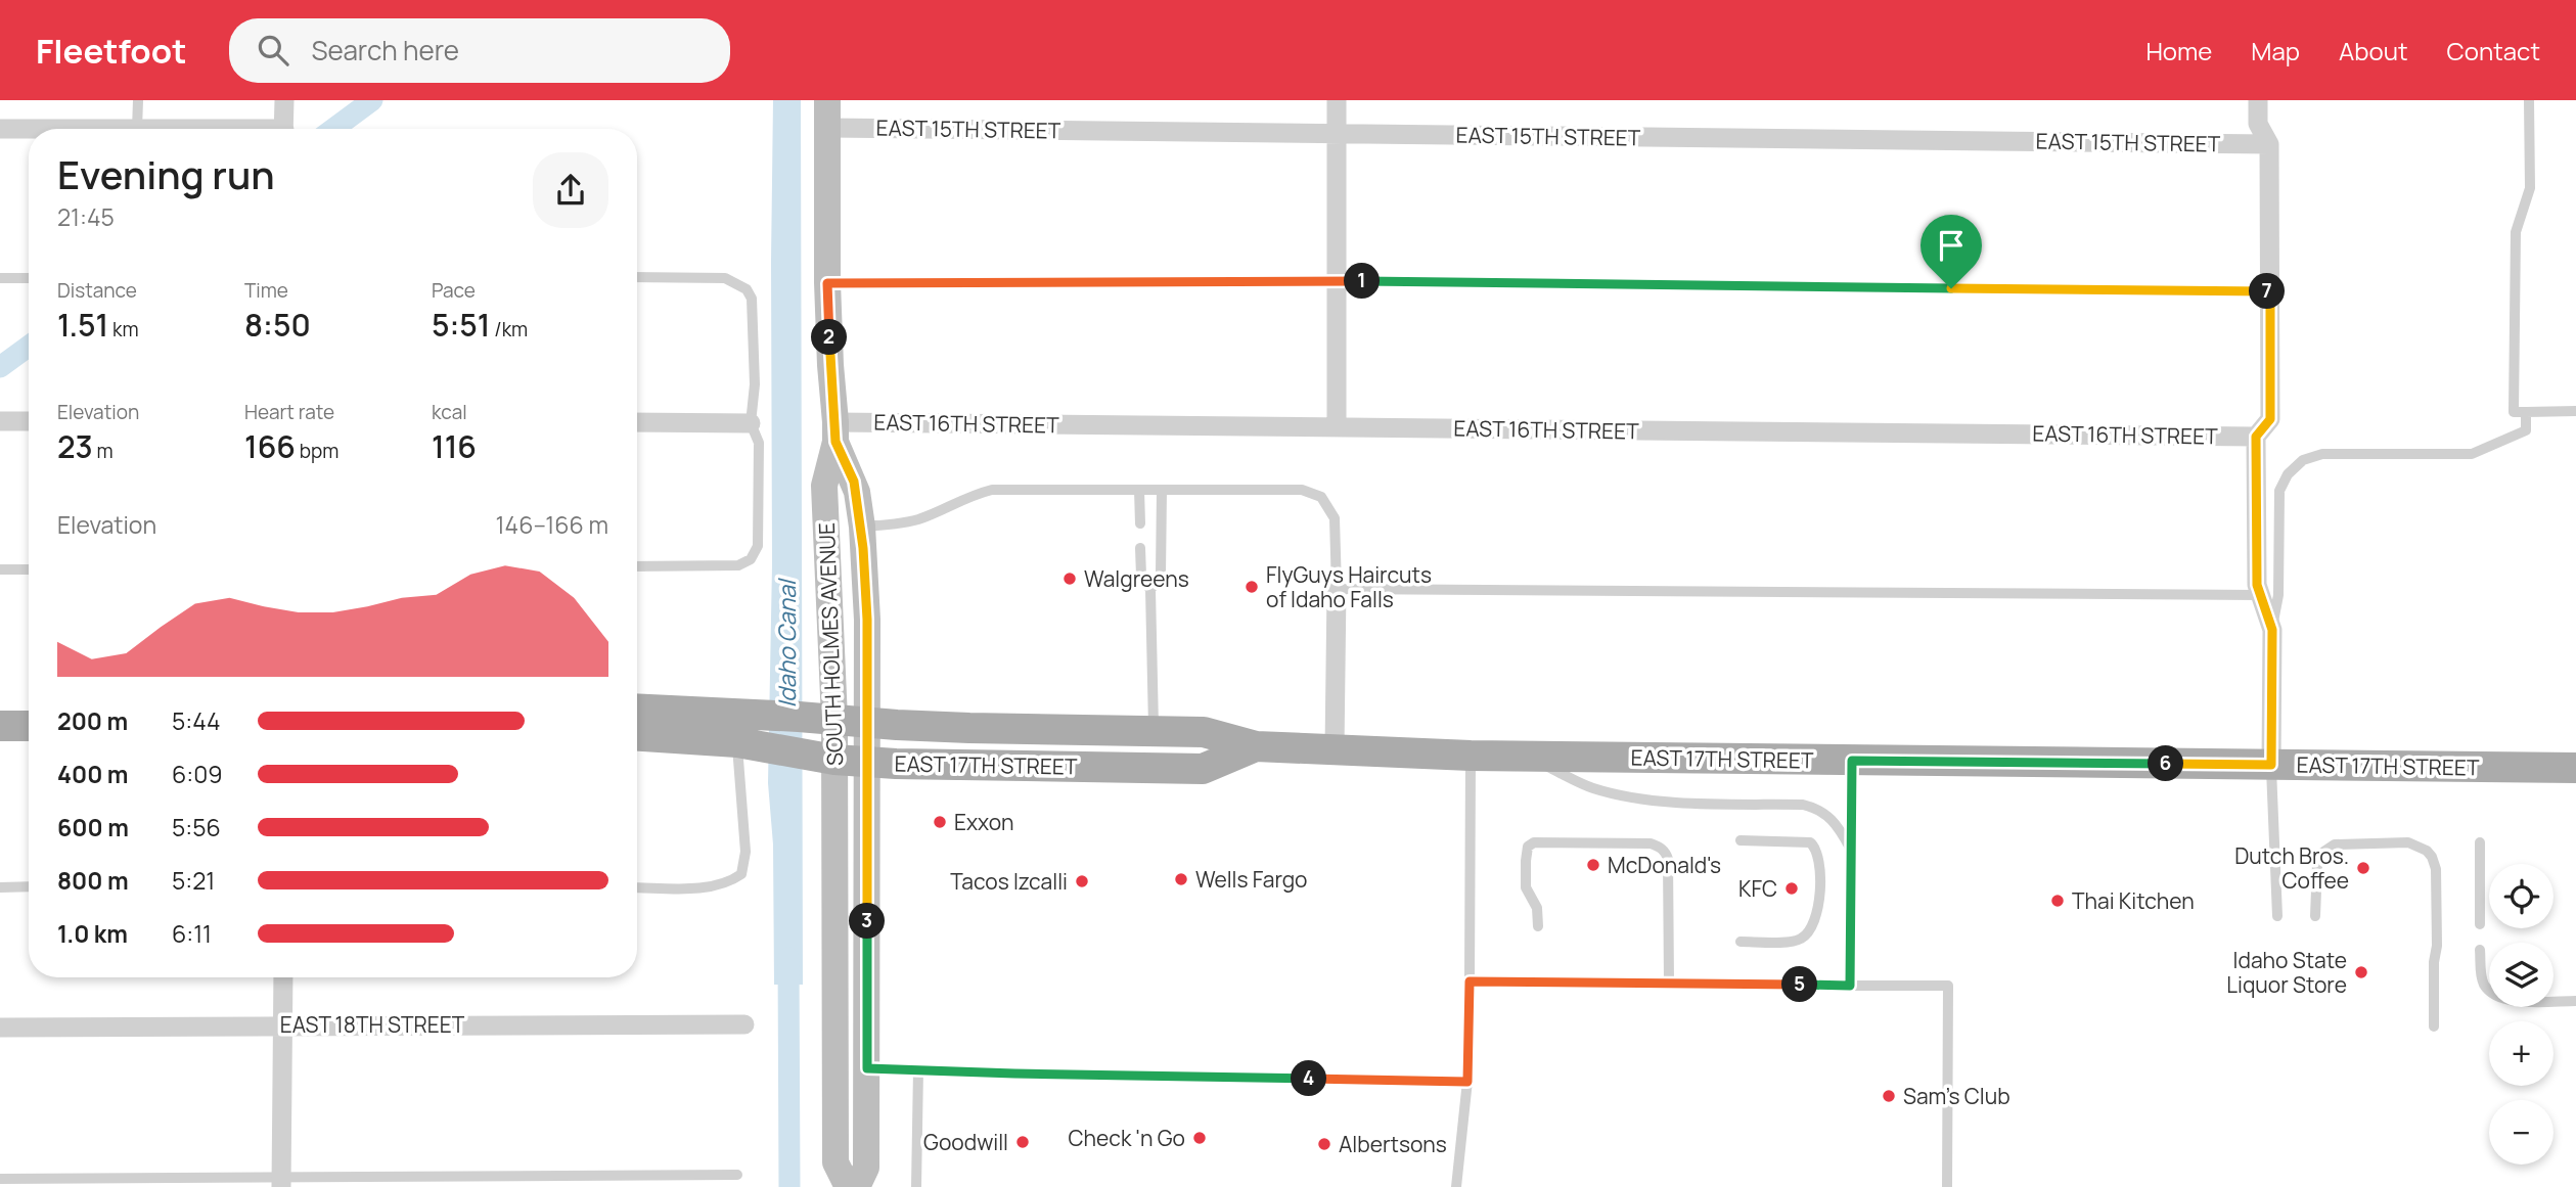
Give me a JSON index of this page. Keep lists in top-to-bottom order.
{
  "streets": {
    "main road": ["SOUTH HOLMES AVENUE", "EAST 17TH STREET"],
    "street": ["EAST 15TH STREET", "EAST 16TH STREET", "EAST 18TH STREET"]
  },
  "crossings": [
    ["EAST 15TH STREET", "SOUTH HOLMES AVENUE"],
    ["EAST 16TH STREET", "SOUTH HOLMES AVENUE"],
    ["SOUTH HOLMES AVENUE", "EAST 17TH STREET"]
  ],
  "water": ["Idaho Canal"],
  "places": [
    "Walgreens",
    "FlyGuys Haircuts of Idaho Falls",
    "Exxon",
    "McDonald's",
    "Dutch Bros. Coffee",
    "Wells Fargo",
    "Tacos Izcalli",
    "KFC",
    "Thai Kitchen",
    "Idaho State Liquor Store",
    "Sam's Club",
    "Check 'n Go",
    "Goodwill",
    "Albertsons"
  ],
  "page": {
    "header": "Fleetfoot",
    "search": "Search here",
    "nav": [
      "Home",
      "Map",
      "About",
      "Contact"
    ],
    "heading": ["Evening run", "21:45"],
    "stats": [
      ["Distance", "1.51 km"],
      ["Time", "8:50"],
      ["Pace", "5:51 /km"],
      ["Elevation", "23 m"],
      ["Heart rate", "166 bpm"],
      ["kcal", "116"]
    ],
    "pins": [
      "1",
      "7",
      "2",
      "6",
      "3",
      "5",
      "4"
    ],
    "chart": ["Elevation", "146–166 m"],
    "list": [
      {
        "name": "200 m",
        "note": "5:44"
      },
      {
        "name": "400 m",
        "note": "6:09"
      },
      {
        "name": "600 m",
        "note": "5:56"
      },
      {
        "name": "800 m",
        "note": "5:21"
      },
      {
        "name": "1.0 km",
        "note": "6:11"
      }
    ],
    "map_buttons": ["+", "−"]
  }
}
